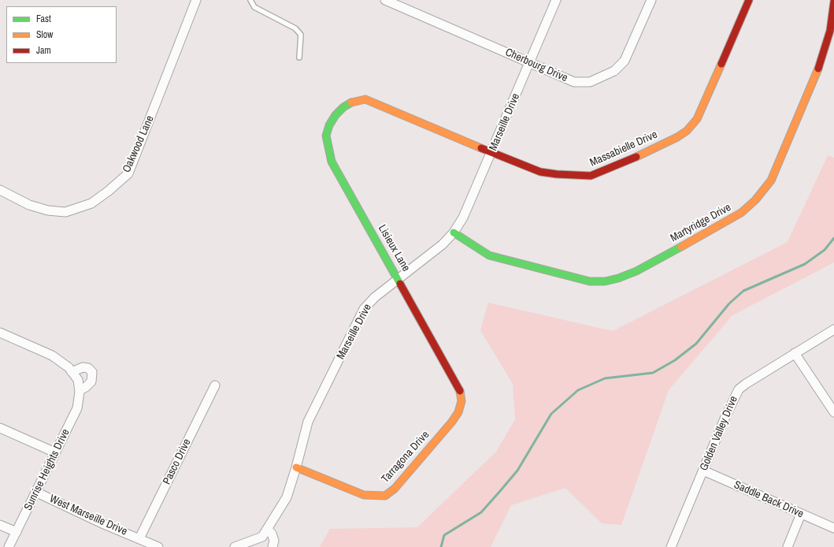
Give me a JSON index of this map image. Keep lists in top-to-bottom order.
{
  "streets": {
    "street": [
      "Cherbourg Drive",
      "Marseille Drive",
      "Oakwood Lane",
      "Massabielle Drive",
      "Martyridge Drive",
      "Lisieux Lane",
      "Golden Valley Drive",
      "Tarragona Drive",
      "Pasco Drive",
      "Sunrise Heights Drive",
      "Saddle Back Drive",
      "West Marseille Drive"
    ]
  },
  "crossings": [
    ["Cherbourg Drive", "Marseille Drive"],
    ["Marseille Drive", "Massabielle Drive"],
    ["Marseille Drive", "Martyridge Drive"],
    ["Marseille Drive", "Lisieux Lane"],
    ["Marseille Drive", "Tarragona Drive"],
    ["Massabielle Drive", "Lisieux Lane"],
    ["Lisieux Lane", "Tarragona Drive"],
    ["Golden Valley Drive", "Saddle Back Drive"],
    ["Pasco Drive", "West Marseille Drive"],
    ["Sunrise Heights Drive", "West Marseille Drive"]
  ],
  "legend": ["Fast", "Slow", "Jam"]
}
